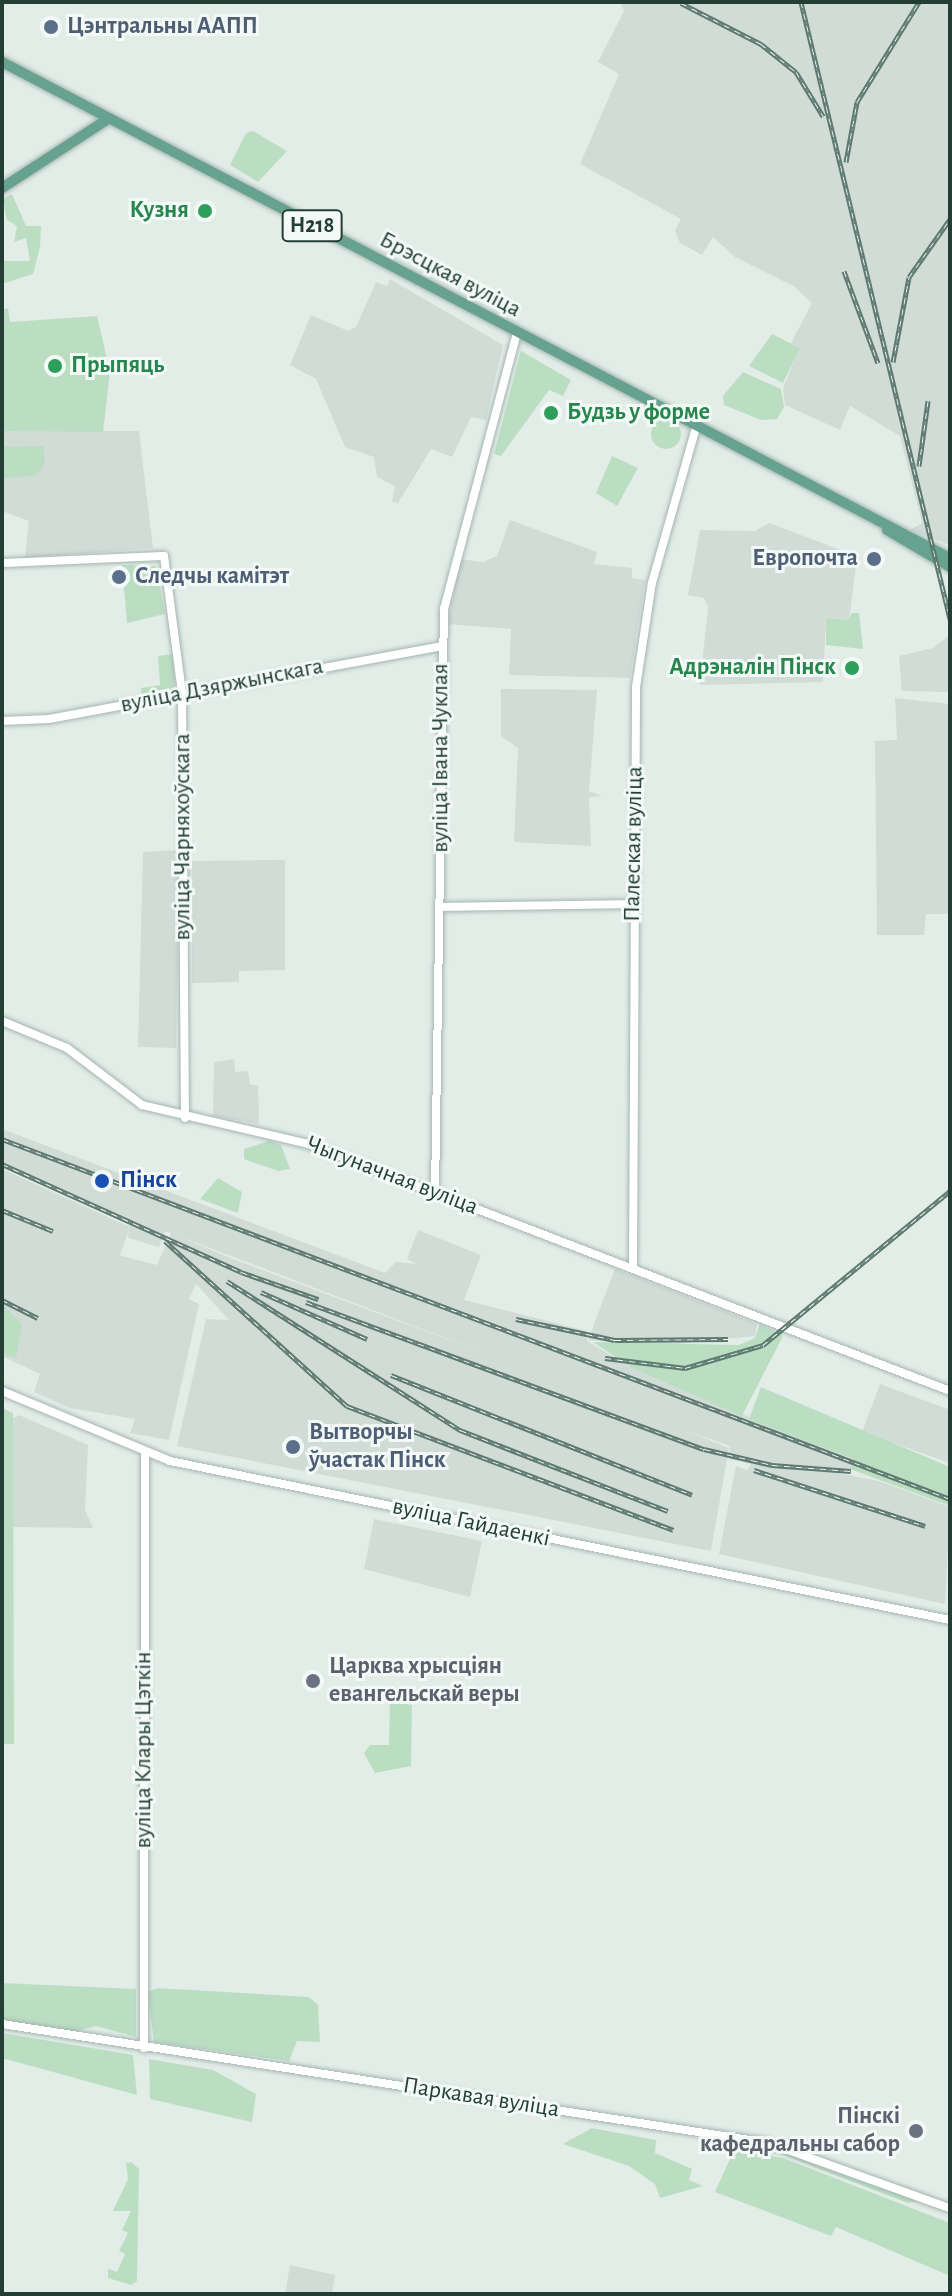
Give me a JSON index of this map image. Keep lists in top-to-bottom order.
{
  "streets": {
    "main road": ["Н218", "Брэсцкая вуліца"],
    "street": [
      "вуліца Дзяржынскага",
      "вуліца Івана Чуклая",
      "вуліца Чарняхоўскага",
      "Палеская вуліца",
      "Чыгуначная вуліца",
      "вуліца Гайдаенкі",
      "вуліца Клары Цэткін",
      "Паркавая вуліца"
    ]
  },
  "crossings": [
    ["Брэсцкая вуліца", "вуліца Івана Чуклая"],
    ["Брэсцкая вуліца", "Палеская вуліца"],
    ["вуліца Дзяржынскага", "вуліца Івана Чуклая"],
    ["вуліца Дзяржынскага", "вуліца Чарняхоўскага"],
    ["вуліца Івана Чуклая", "Чыгуначная вуліца"],
    ["вуліца Чарняхоўскага", "Чыгуначная вуліца"],
    ["Палеская вуліца", "Чыгуначная вуліца"],
    ["вуліца Гайдаенкі", "вуліца Клары Цэткін"],
    ["вуліца Клары Цэткін", "Паркавая вуліца"]
  ],
  "places": [
    "Цэнтральны ААПП",
    "Кузня",
    "Прыпяць",
    "Будзь у форме",
    "Европочта",
    "Следчы камітэт",
    "Адрэналін Пінск",
    "Пінск",
    "Вытворчы ўчастак Пінск",
    "Царква хрысціян евангельскай веры",
    "Пінскі кафедральны сабор"
  ]
}
